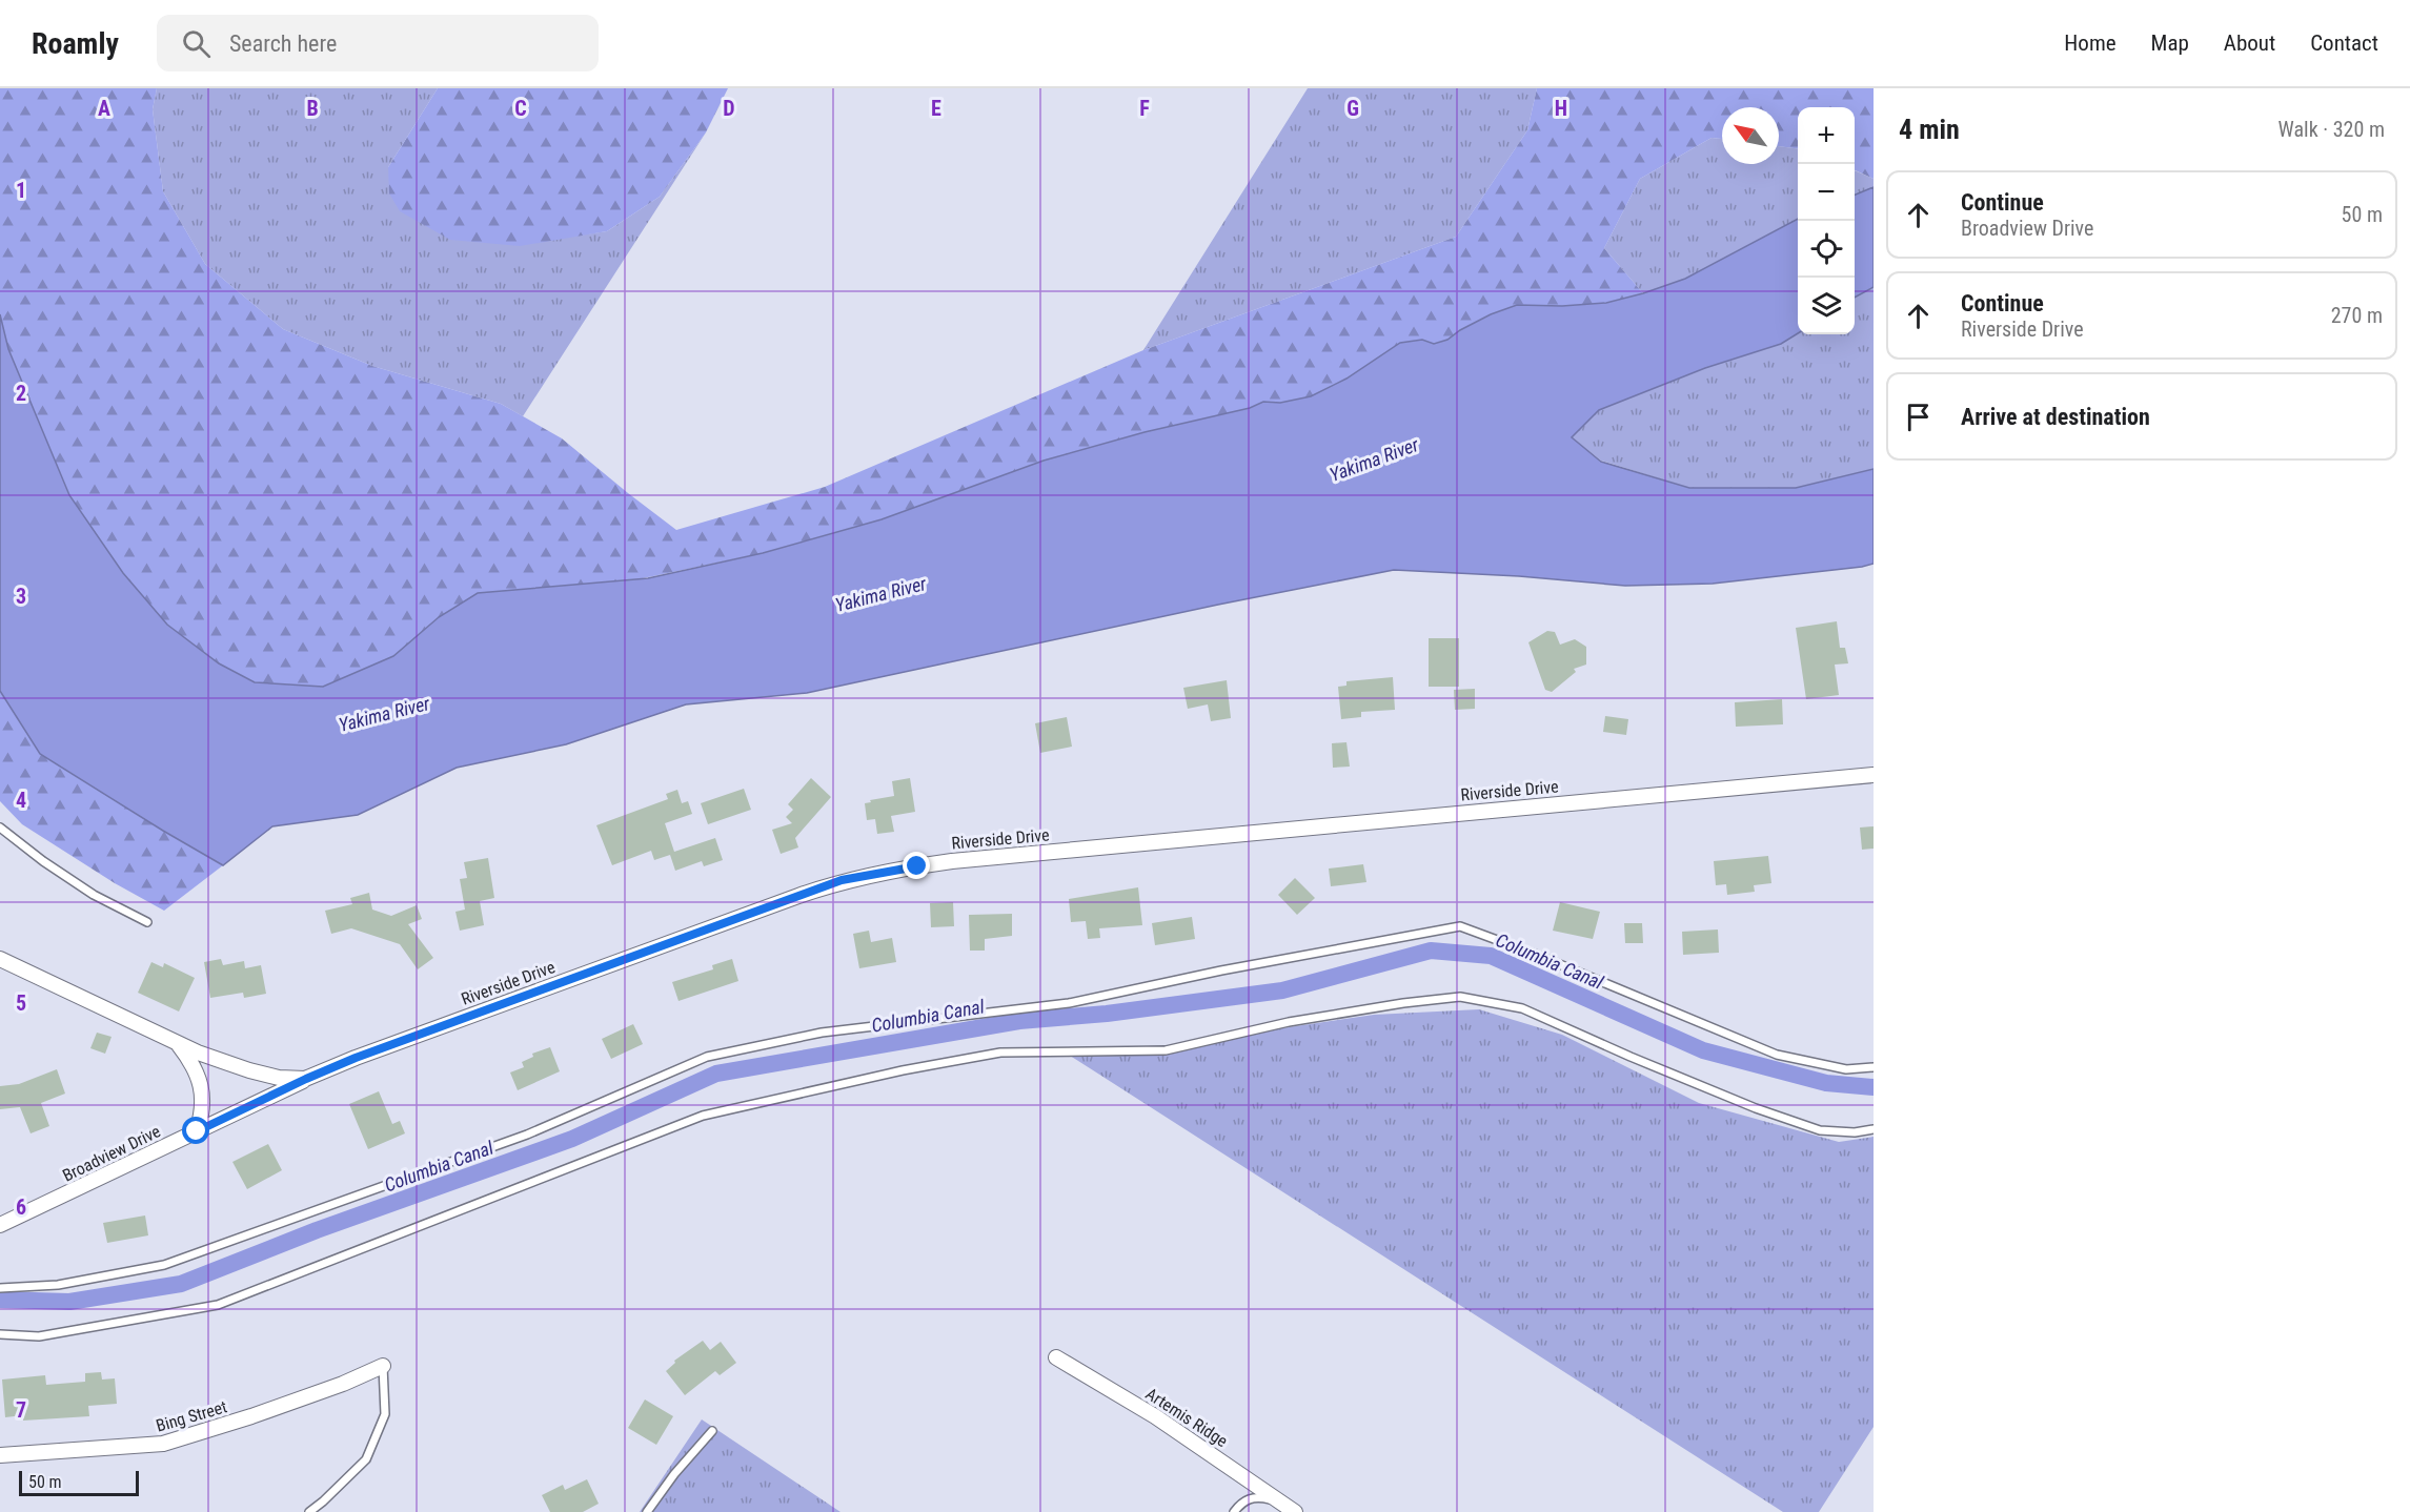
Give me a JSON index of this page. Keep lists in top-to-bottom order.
{
  "streets": {
    "street": [
      "Riverside Drive",
      "Broadview Drive",
      "Bing Street",
      "Artemis Ridge"
    ]
  },
  "crossings": [
    ["Riverside Drive", "Broadview Drive"]
  ],
  "water": ["Yakima River", "Columbia Canal"],
  "scale_bar": "50 m",
  "north": "top left",
  "page": {
    "header": "Roamly",
    "search": "Search here",
    "nav": [
      "Home",
      "Map",
      "About",
      "Contact"
    ],
    "heading": ["4 min", "Walk · 320 m"],
    "map_buttons": ["+", "−"],
    "list": [
      ["Continue", "Broadview Drive", "50 m"],
      ["Continue", "Riverside Drive", "270 m"],
      "Arrive at destination"
    ],
    "scale": "50 m"
  },
  "grid": {
    "columns": [
      "A",
      "B",
      "C",
      "D",
      "E",
      "F",
      "G",
      "H"
    ],
    "rows": [
      "1",
      "2",
      "3",
      "4",
      "5",
      "6",
      "7"
    ]
  }
}
